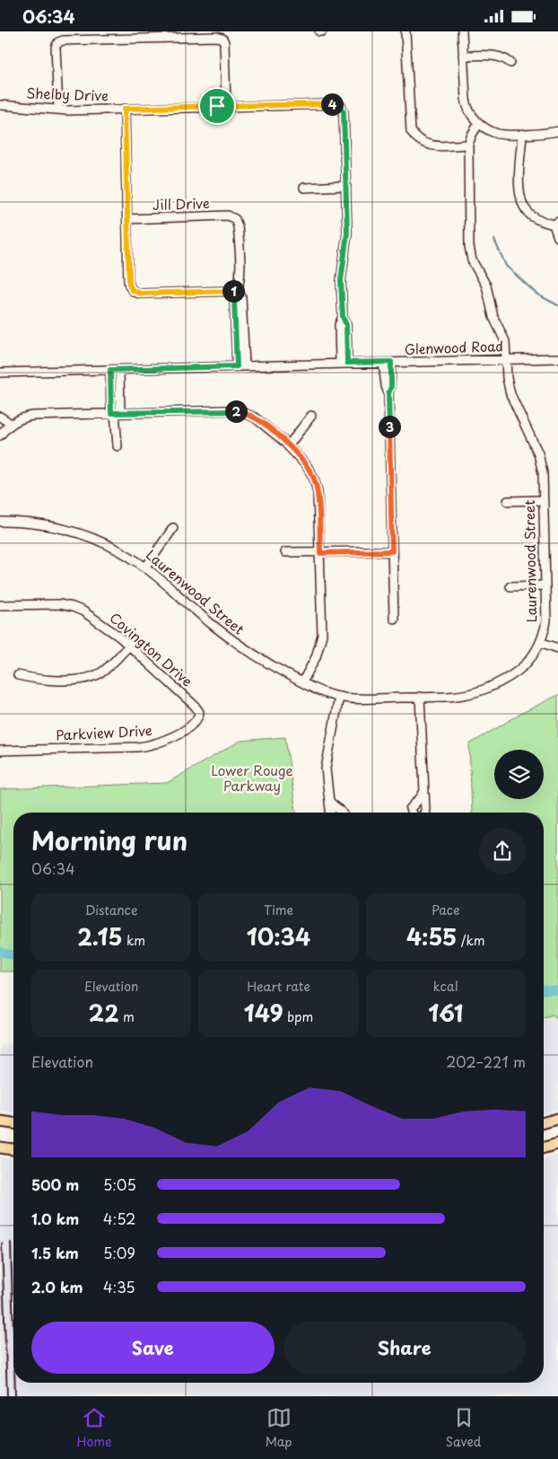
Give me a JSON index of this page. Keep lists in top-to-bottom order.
{
  "streets": {
    "street": [
      "Shelby Drive",
      "Jill Drive",
      "Glenwood Road",
      "Laurenwood Street",
      "Covington Drive",
      "Parkview Drive"
    ]
  },
  "crossings": [
    ["Glenwood Road", "Laurenwood Street"],
    ["Covington Drive", "Parkview Drive"]
  ],
  "parks": ["Lower Rouge Parkway"],
  "page": {
    "status": "06:34",
    "pins": [
      "4",
      "1",
      "2",
      "3"
    ],
    "heading": ["Morning run", "06:34"],
    "stats": [
      ["Distance", "2.15 km"],
      ["Time", "10:34"],
      ["Pace", "4:55 /km"],
      ["Elevation", "22 m"],
      ["Heart rate", "149 bpm"],
      ["kcal", "161"]
    ],
    "chart": ["Elevation", "202–221 m"],
    "list": [
      {
        "name": "500 m",
        "note": "5:05"
      },
      {
        "name": "1.0 km",
        "note": "4:52"
      },
      {
        "name": "1.5 km",
        "note": "5:09"
      },
      {
        "name": "2.0 km",
        "note": "4:35"
      }
    ],
    "buttons": ["Save", "Share"],
    "tabs": ["Home", "Map", "Saved"]
  }
}
